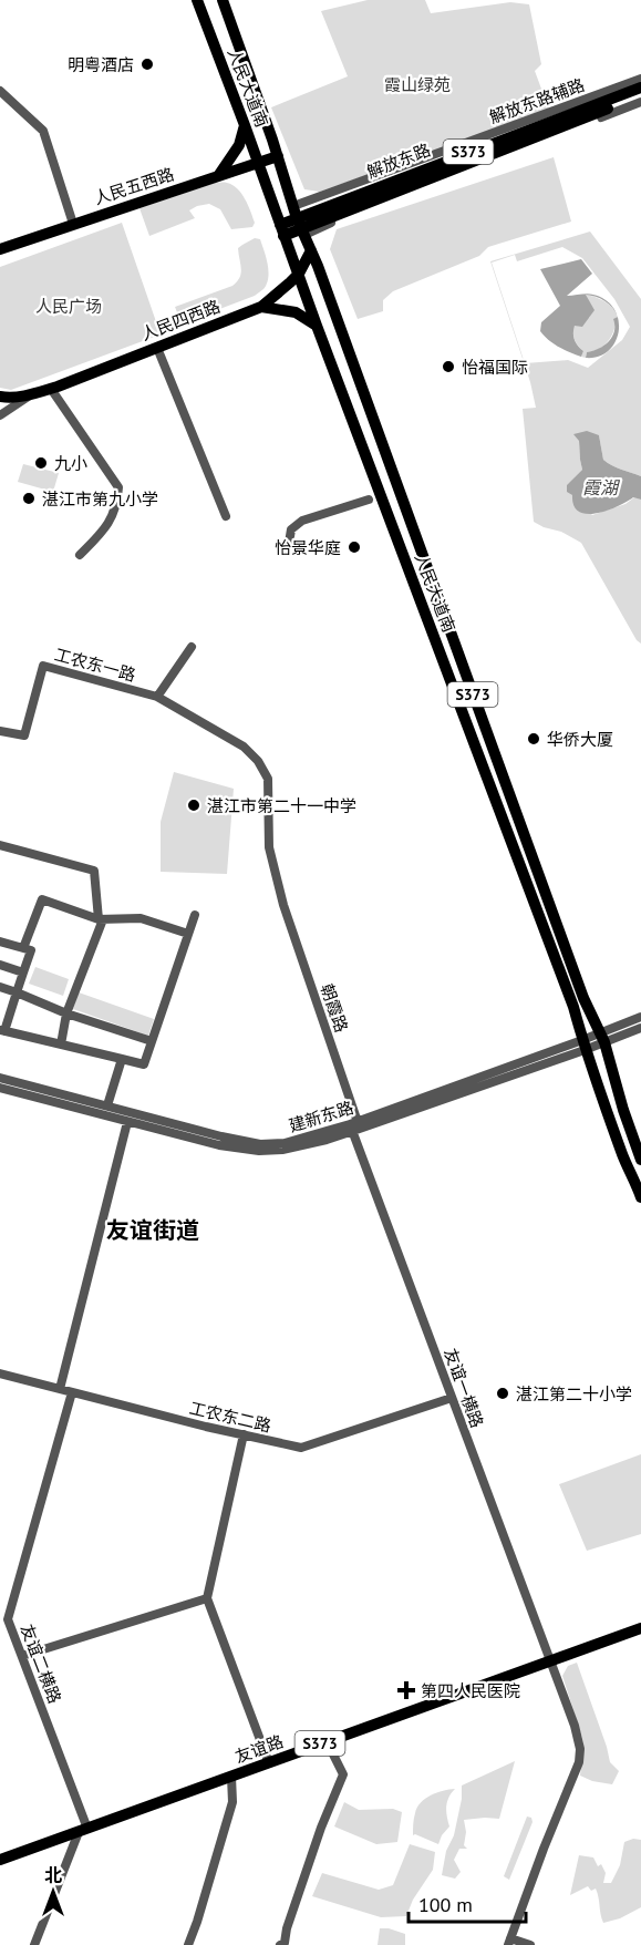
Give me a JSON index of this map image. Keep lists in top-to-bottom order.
{
  "streets": {
    "main road": [
      "人民大道南",
      "S373",
      "解放东路",
      "人民五西路",
      "人民四西路",
      "友谊路"
    ],
    "street": [
      "解放东路辅路",
      "工农东一路",
      "朝霞路",
      "建新东路",
      "友谊一横路",
      "工农东二路",
      "友谊二横路"
    ]
  },
  "crossings": [
    ["人民大道南", "解放东路辅路"],
    ["人民大道南", "解放东路"],
    ["人民大道南", "人民五西路"],
    ["人民大道南", "人民四西路"],
    ["人民大道南", "建新东路"],
    ["工农东一路", "朝霞路"],
    ["朝霞路", "建新东路"],
    ["朝霞路", "友谊一横路"],
    ["建新东路", "友谊一横路"],
    ["友谊一横路", "工农东二路"],
    ["友谊一横路", "友谊路"],
    ["工农东二路", "友谊二横路"],
    ["友谊二横路", "友谊路"]
  ],
  "districts": ["友谊街道"],
  "water": ["霞湖"],
  "parks": ["霞山绿苑", "人民广场"],
  "places": {
    "other": [
      "明粤酒店",
      "怡福国际",
      "九小",
      "湛江市第九小学",
      "怡景华庭",
      "华侨大厦",
      "湛江市第二十一中学",
      "湛江第二十小学"
    ],
    "health": ["第四人民医院"]
  },
  "scale_bar": "100 m",
  "north": "top"
}
